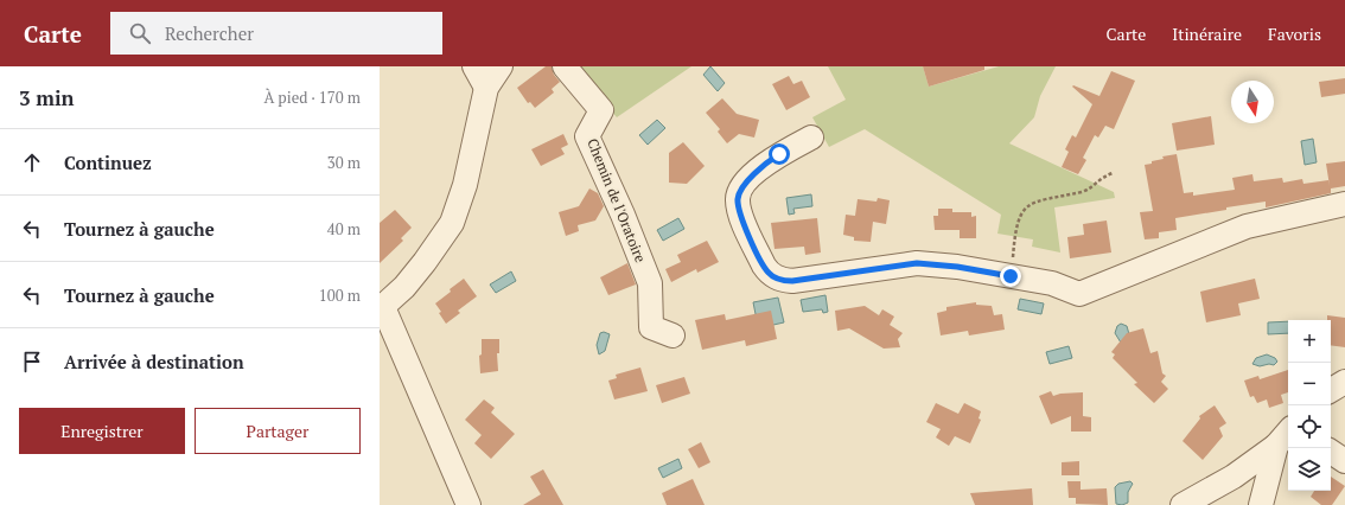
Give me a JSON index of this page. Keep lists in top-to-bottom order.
{
  "streets": {
    "street": ["Chemin de l'Oratoire"]
  },
  "north": "bottom",
  "page": {
    "header": "Carte",
    "search": "Rechercher",
    "nav": ["Carte", "Itinéraire", "Favoris"],
    "heading": ["3 min", "À pied · 170 m"],
    "list": [
      ["Continuez", "30 m"],
      ["Tournez à gauche", "40 m"],
      ["Tournez à gauche", "100 m"],
      "Arrivée à destination"
    ],
    "map_buttons": ["+", "−"],
    "buttons": ["Enregistrer", "Partager"]
  }
}
